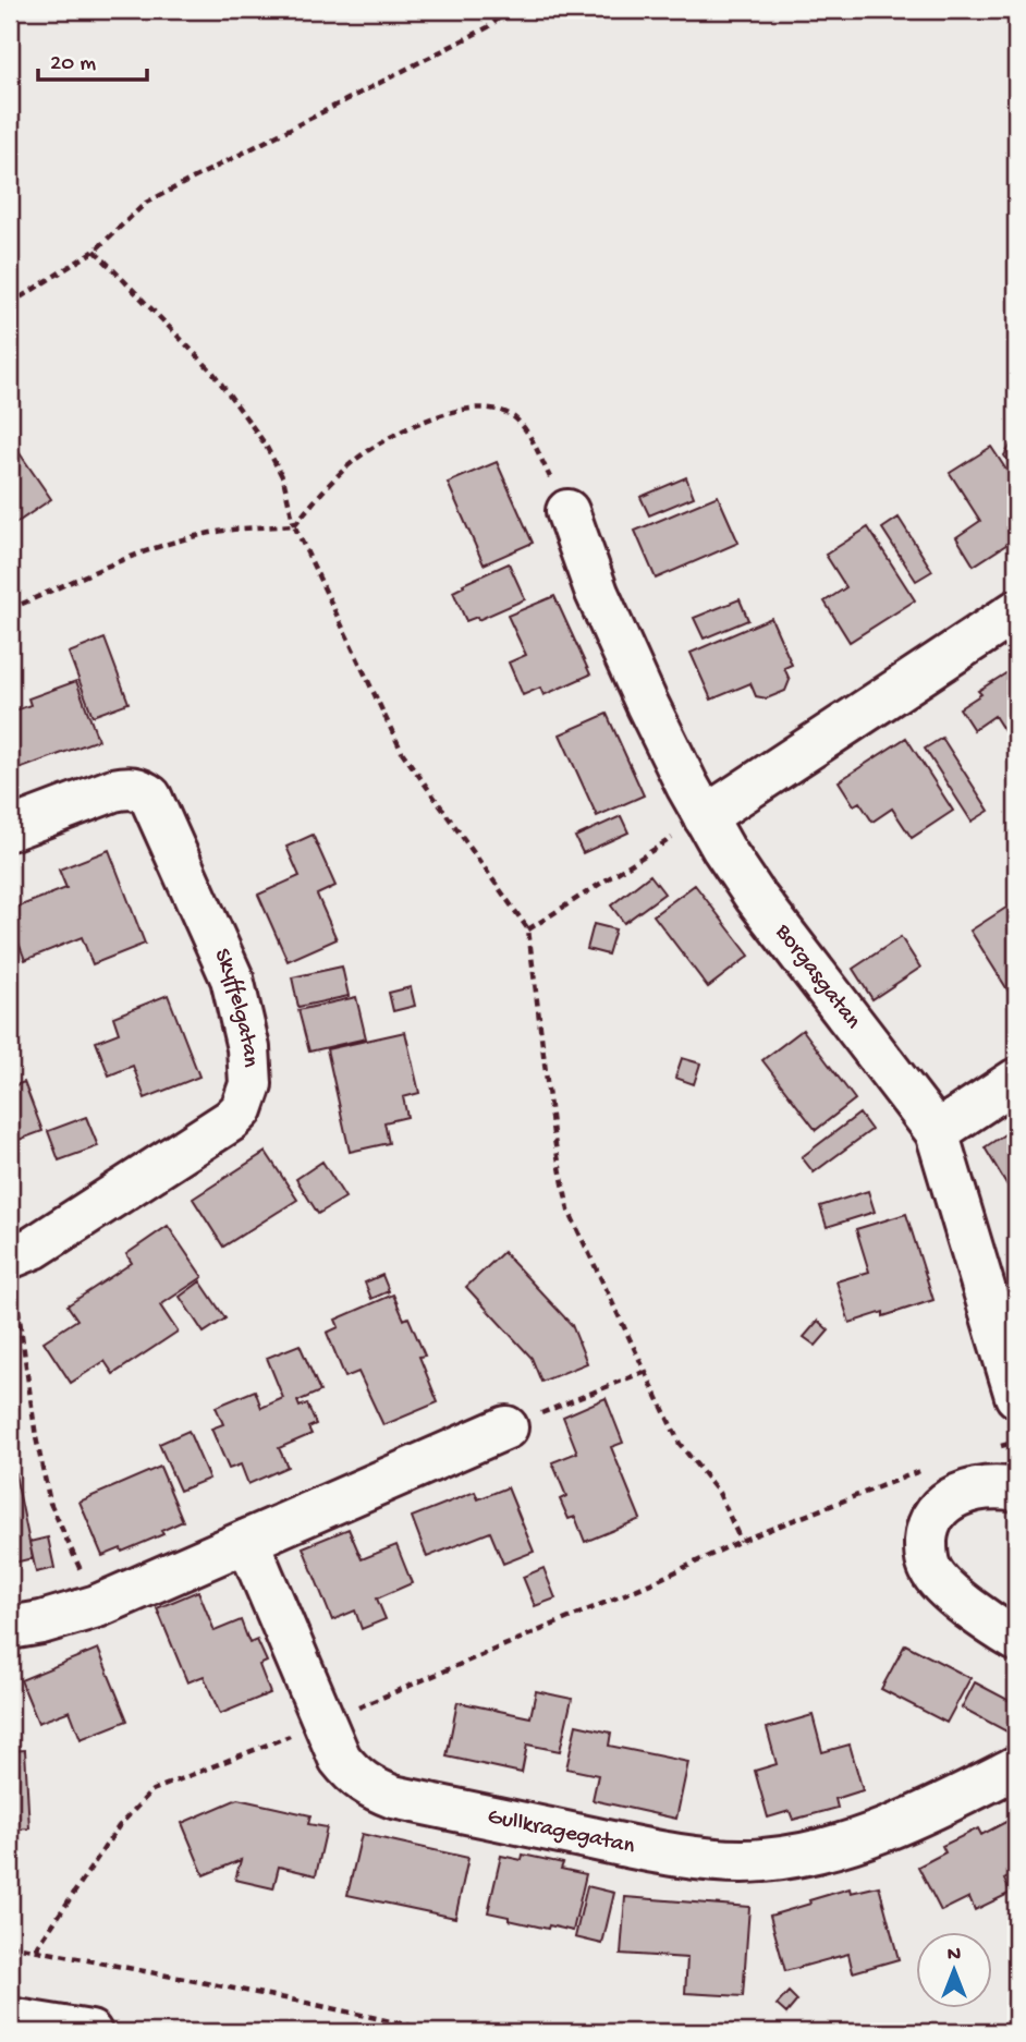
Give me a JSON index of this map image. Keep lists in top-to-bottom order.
{
  "streets": {
    "street": ["Borgasgatan", "Skyffelgatan", "Gullkragegatan"]
  },
  "scale_bar": "20 m",
  "north": "top"
}
